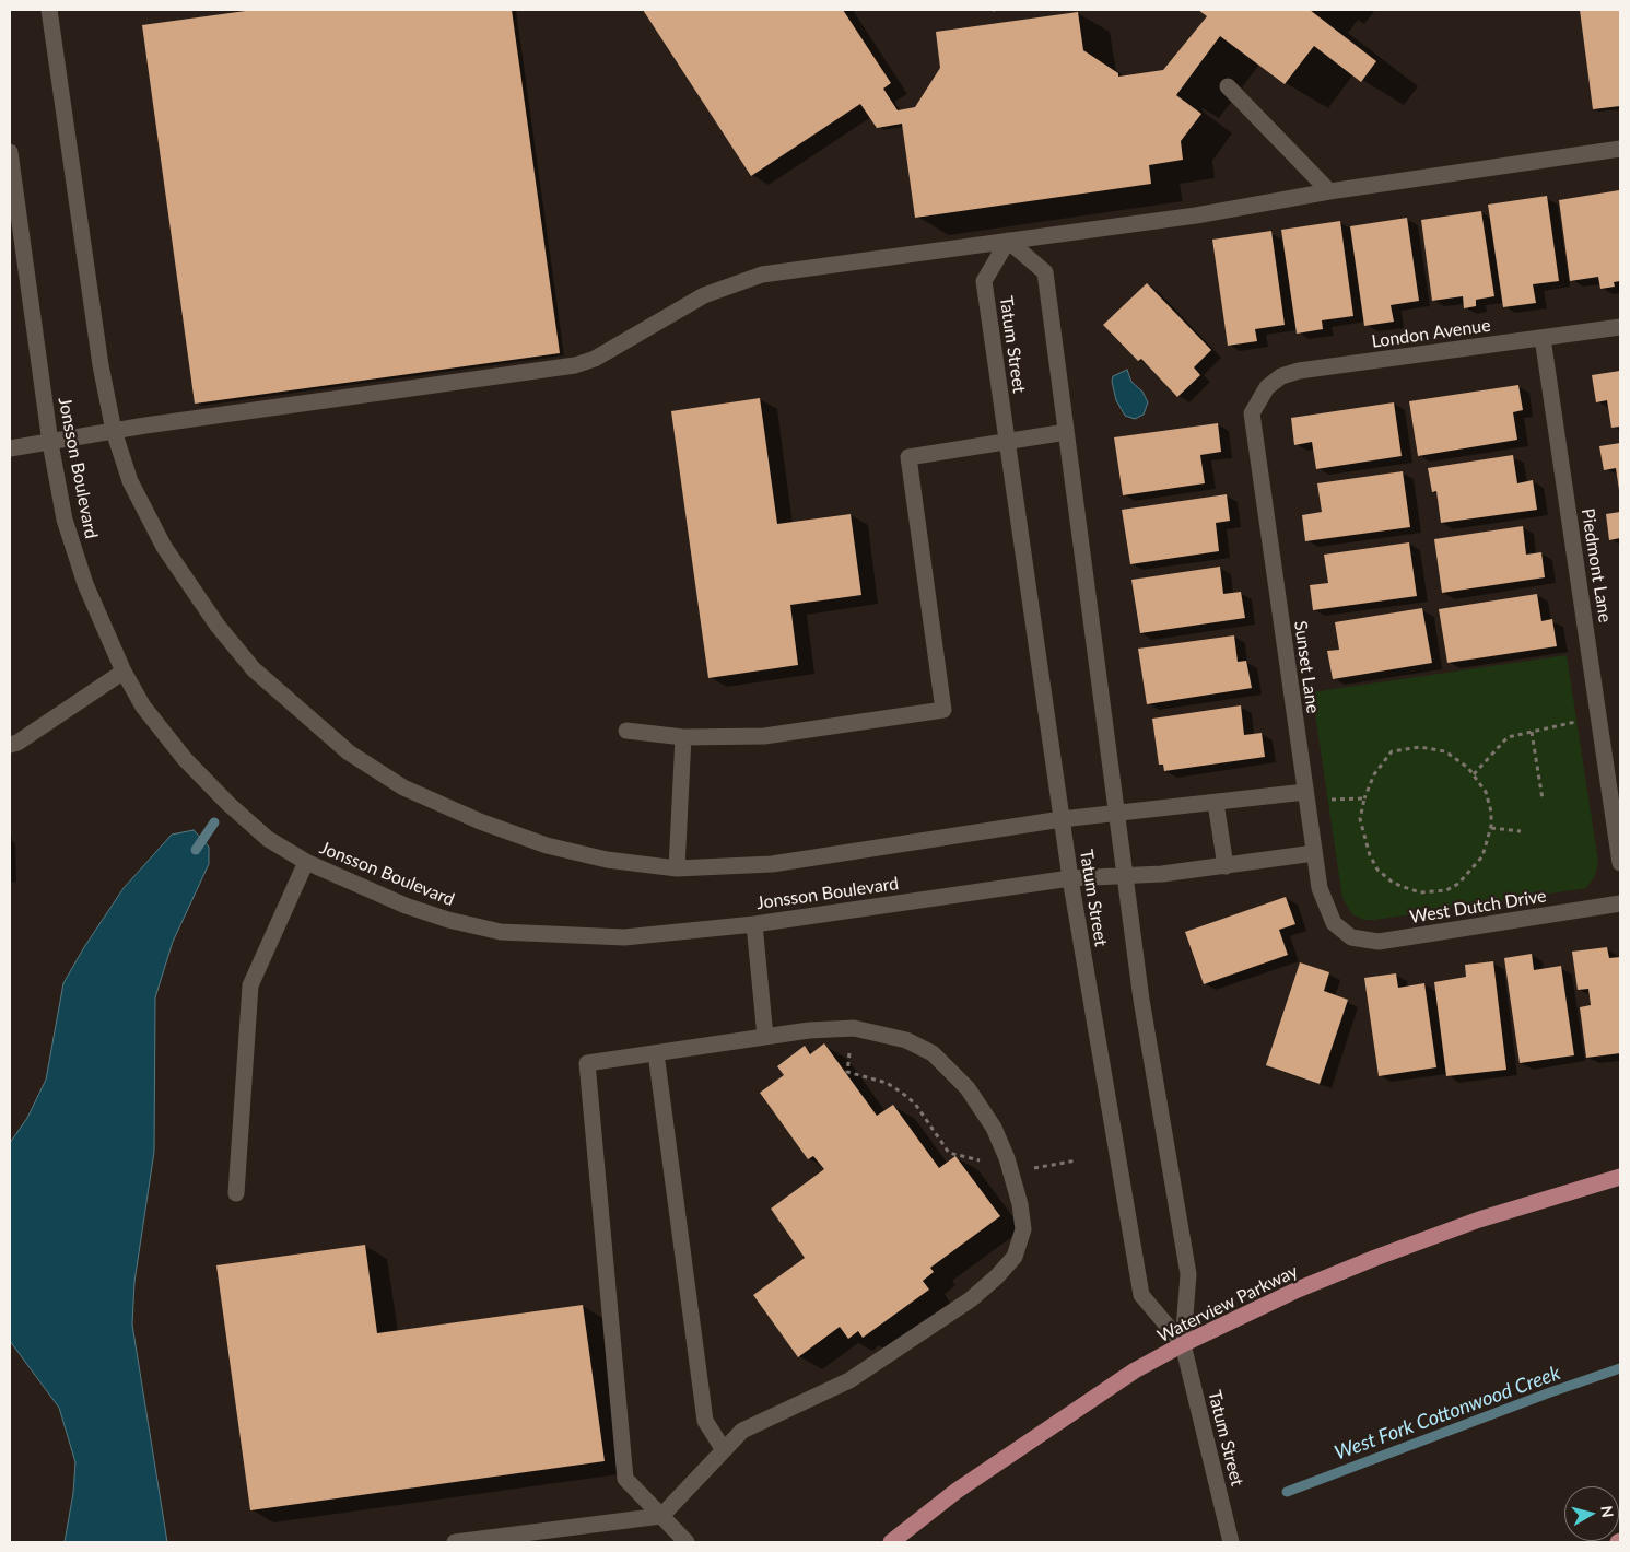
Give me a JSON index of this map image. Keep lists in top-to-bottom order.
{
  "streets": {
    "main road": ["Waterview Parkway"],
    "street": [
      "London Avenue",
      "Tatum Street",
      "Jonsson Boulevard",
      "Piedmont Lane",
      "Sunset Lane",
      "West Dutch Drive"
    ]
  },
  "crossings": [
    ["London Avenue", "Piedmont Lane"],
    ["London Avenue", "Sunset Lane"],
    ["Tatum Street", "Jonsson Boulevard"],
    ["Tatum Street", "Waterview Parkway"],
    ["Jonsson Boulevard", "Sunset Lane"],
    ["Sunset Lane", "West Dutch Drive"]
  ],
  "water": ["West Fork Cottonwood Creek"],
  "north": "right"
}
